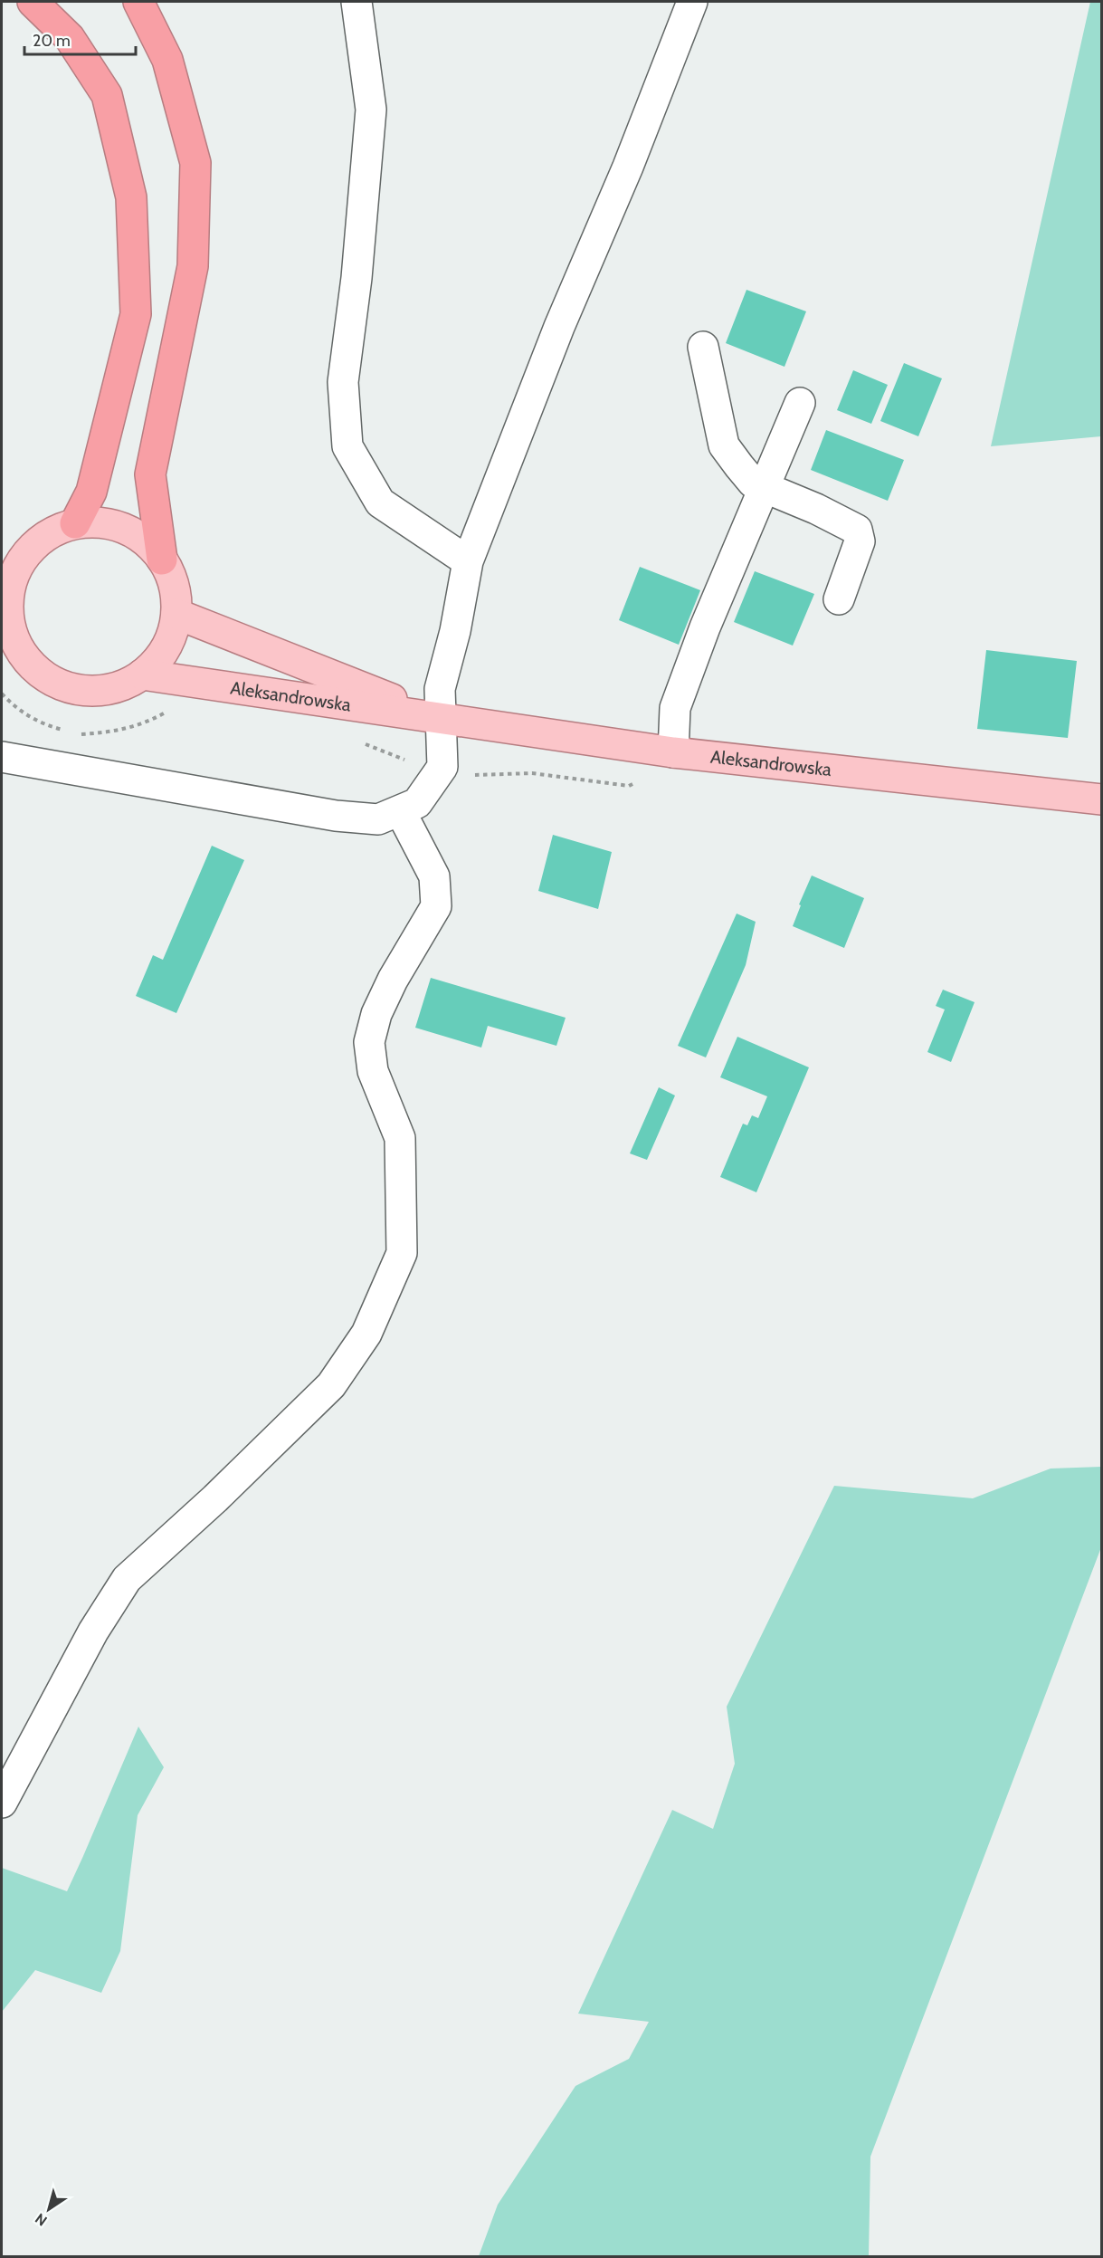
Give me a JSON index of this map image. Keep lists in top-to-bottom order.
{
  "streets": {
    "main road": ["Aleksandrowska"]
  },
  "scale_bar": "20 m",
  "north": "bottom left"
}
